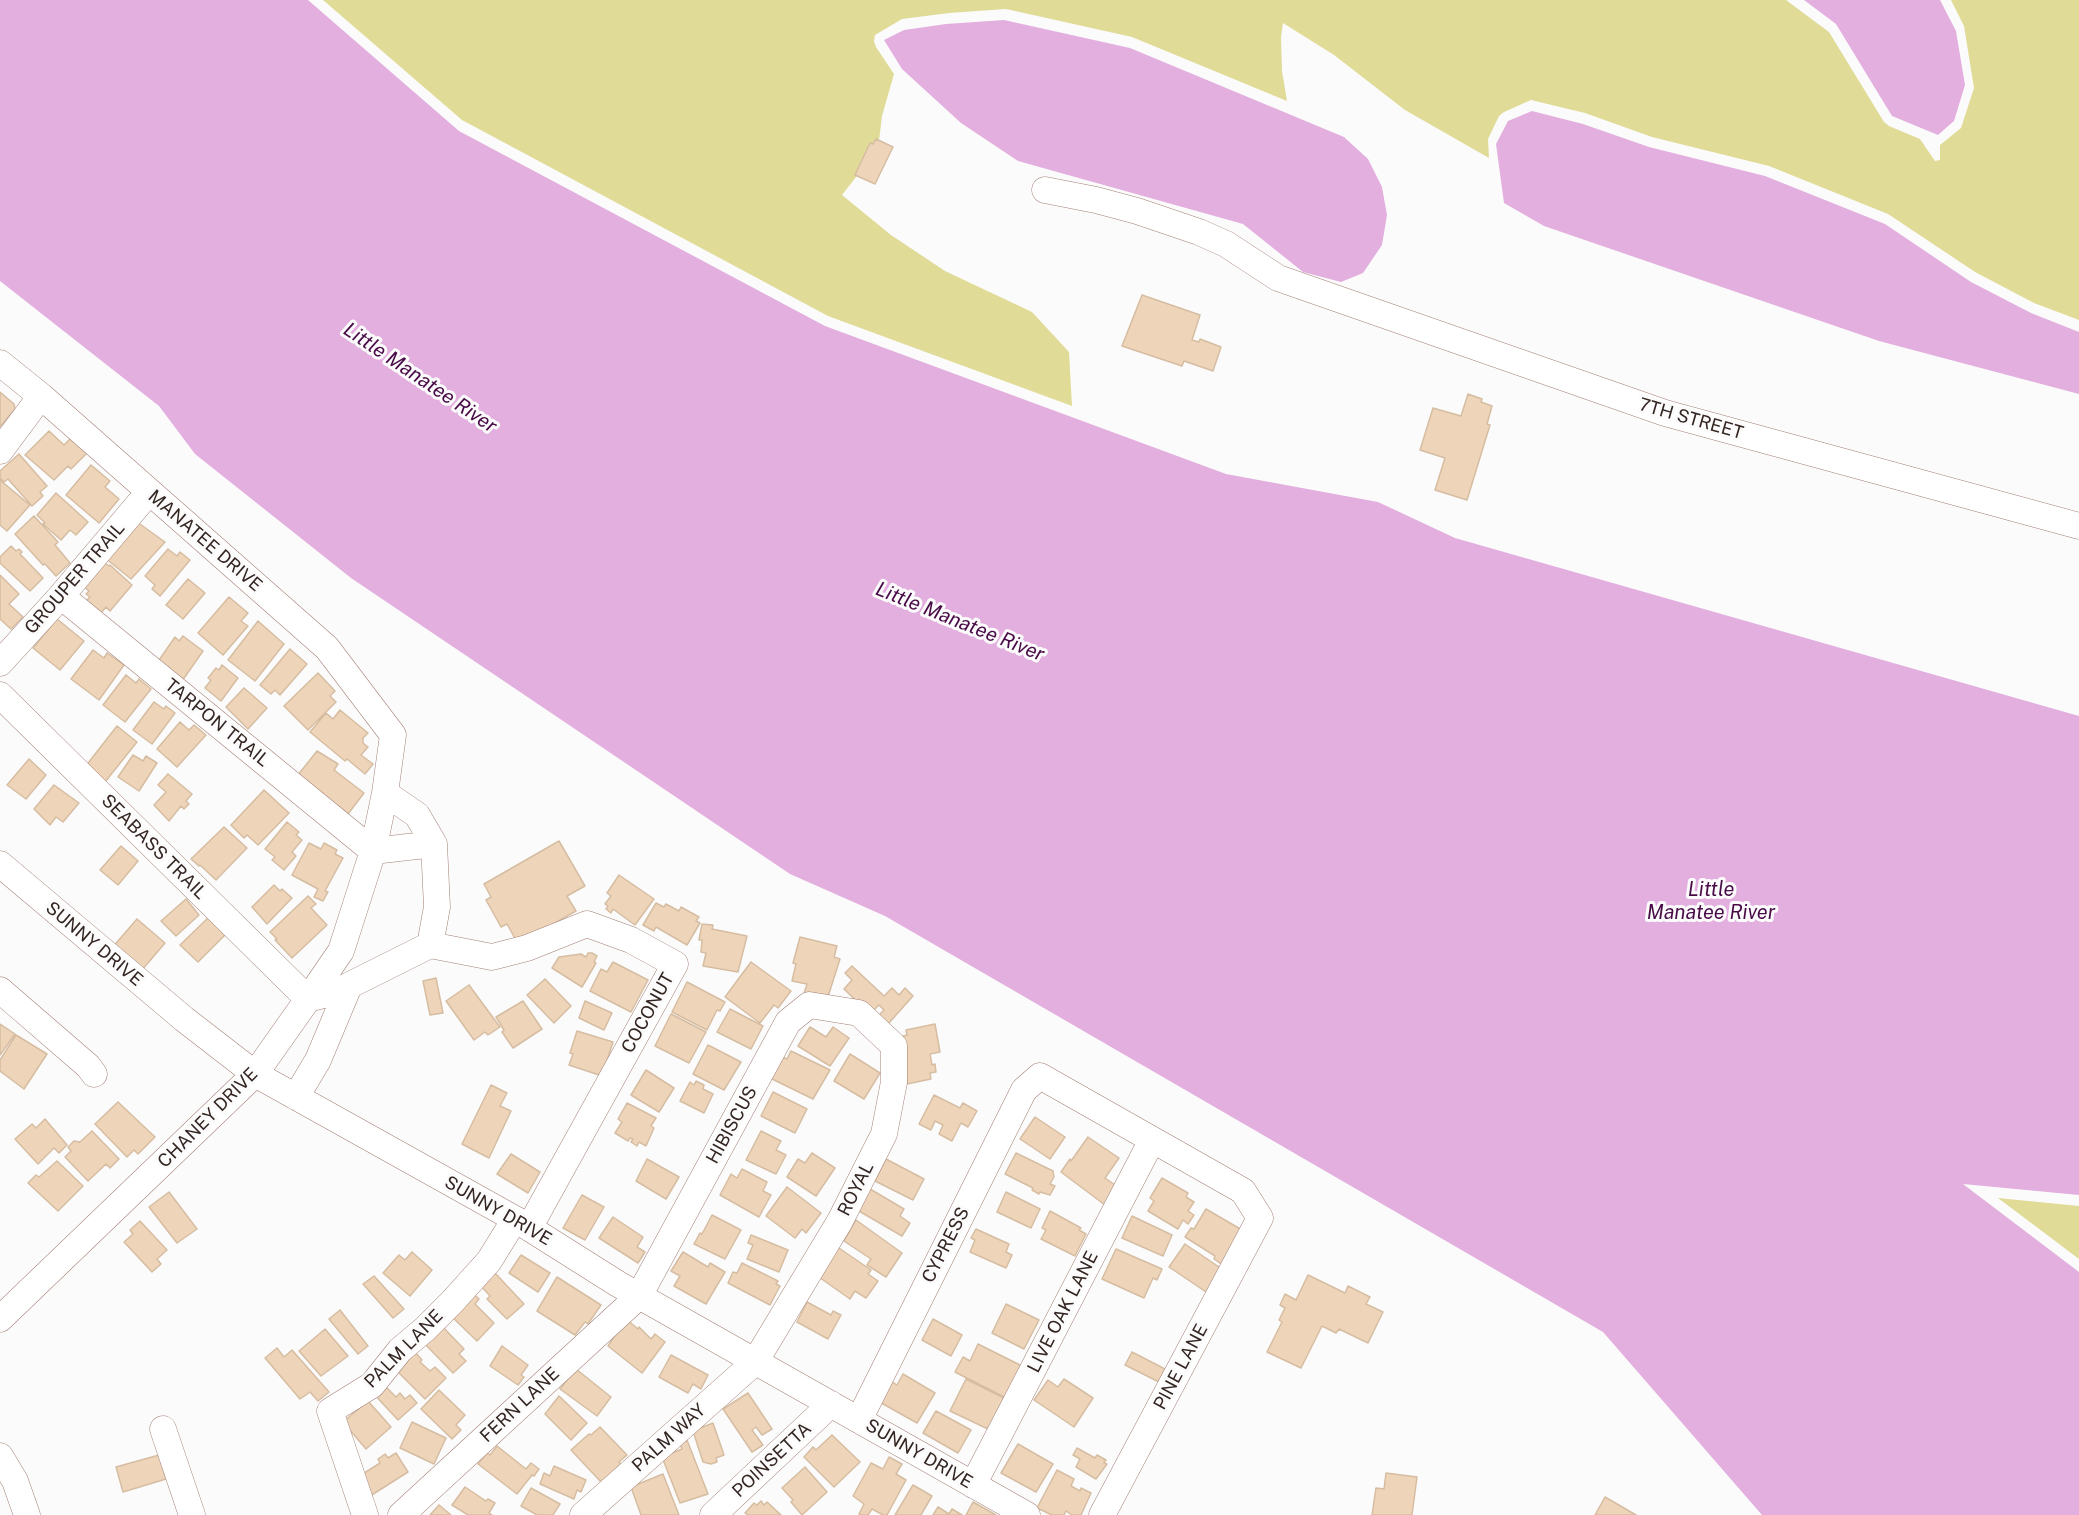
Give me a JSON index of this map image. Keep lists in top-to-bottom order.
{
  "streets": {
    "street": [
      "7TH STREET",
      "MANATEE DRIVE",
      "GROUPER TRAIL",
      "TARPON TRAIL",
      "SEABASS TRAIL",
      "SUNNY DRIVE",
      "COCONUT",
      "CHANEY DRIVE",
      "HIBISCUS",
      "ROYAL",
      "CYPRESS",
      "LIVE OAK LANE",
      "PALM LANE",
      "PINE LANE",
      "FERN LANE",
      "PALM WAY",
      "POINSETTA"
    ]
  },
  "crossings": [
    ["MANATEE DRIVE", "GROUPER TRAIL"],
    ["MANATEE DRIVE", "CHANEY DRIVE"],
    ["GROUPER TRAIL", "TARPON TRAIL"],
    ["TARPON TRAIL", "CHANEY DRIVE"],
    ["SEABASS TRAIL", "CHANEY DRIVE"],
    ["SUNNY DRIVE", "COCONUT"],
    ["SUNNY DRIVE", "CHANEY DRIVE"],
    ["SUNNY DRIVE", "HIBISCUS"],
    ["SUNNY DRIVE", "ROYAL"],
    ["SUNNY DRIVE", "CYPRESS"],
    ["SUNNY DRIVE", "LIVE OAK LANE"],
    ["SUNNY DRIVE", "PALM LANE"],
    ["SUNNY DRIVE", "FERN LANE"],
    ["SUNNY DRIVE", "PALM WAY"],
    ["SUNNY DRIVE", "POINSETTA"],
    ["COCONUT", "PALM LANE"],
    ["HIBISCUS", "ROYAL"],
    ["HIBISCUS", "FERN LANE"],
    ["ROYAL", "PALM WAY"],
    ["CYPRESS", "LIVE OAK LANE"],
    ["CYPRESS", "PINE LANE"],
    ["LIVE OAK LANE", "PINE LANE"]
  ],
  "water": ["Little Manatee River"]
}
